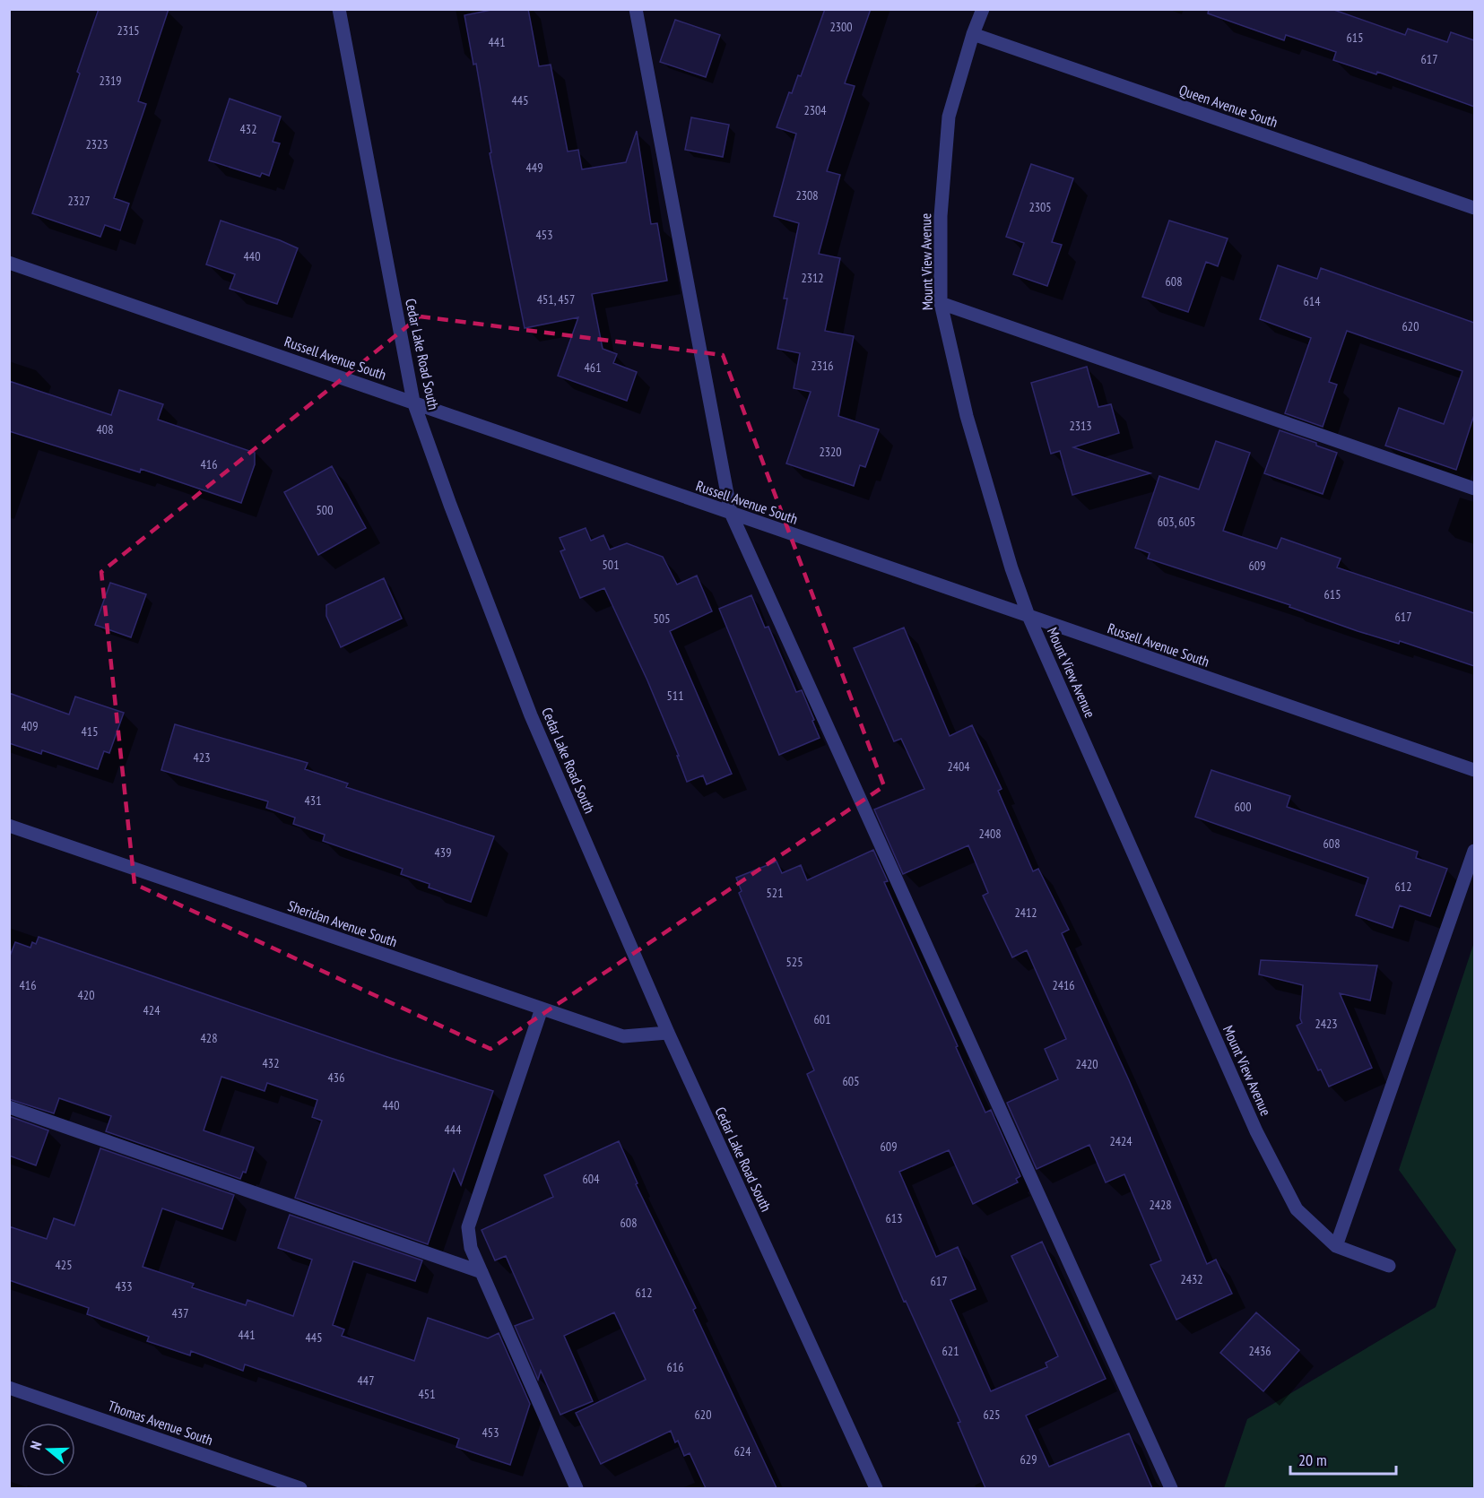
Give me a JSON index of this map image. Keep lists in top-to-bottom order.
{
  "streets": {
    "street": [
      "Queen Avenue South",
      "Mount View Avenue",
      "Cedar Lake Road South",
      "Russell Avenue South",
      "Sheridan Avenue South",
      "Thomas Avenue South"
    ]
  },
  "crossings": [
    ["Queen Avenue South", "Mount View Avenue"],
    ["Mount View Avenue", "Russell Avenue South"],
    ["Cedar Lake Road South", "Russell Avenue South"],
    ["Cedar Lake Road South", "Sheridan Avenue South"]
  ],
  "house_numbers": [
    "2300",
    "2315",
    "615",
    "441",
    "617",
    "2319",
    "445",
    "2304",
    "432",
    "2323",
    "449",
    "2308",
    "2327",
    "2305",
    "453",
    "440",
    "2312",
    "608",
    "451, 457",
    "614",
    "620",
    "2316",
    "461",
    "2313",
    "408",
    "2320",
    "416",
    "500",
    "603, 605",
    "501",
    "609",
    "615",
    "617",
    "505",
    "511",
    "409",
    "415",
    "423",
    "2404",
    "431",
    "600",
    "2408",
    "608",
    "439",
    "612",
    "521",
    "2412",
    "525",
    "416",
    "2416",
    "420",
    "424",
    "601",
    "2423",
    "428",
    "432",
    "2420",
    "436",
    "605",
    "440",
    "444",
    "2424",
    "609",
    "604",
    "2428",
    "613",
    "608",
    "425",
    "2432",
    "617",
    "433",
    "612",
    "437",
    "441",
    "445",
    "621",
    "2436",
    "616",
    "447",
    "451",
    "620",
    "625",
    "453",
    "624",
    "629"
  ],
  "scale_bar": "20 m",
  "north": "left"
}
